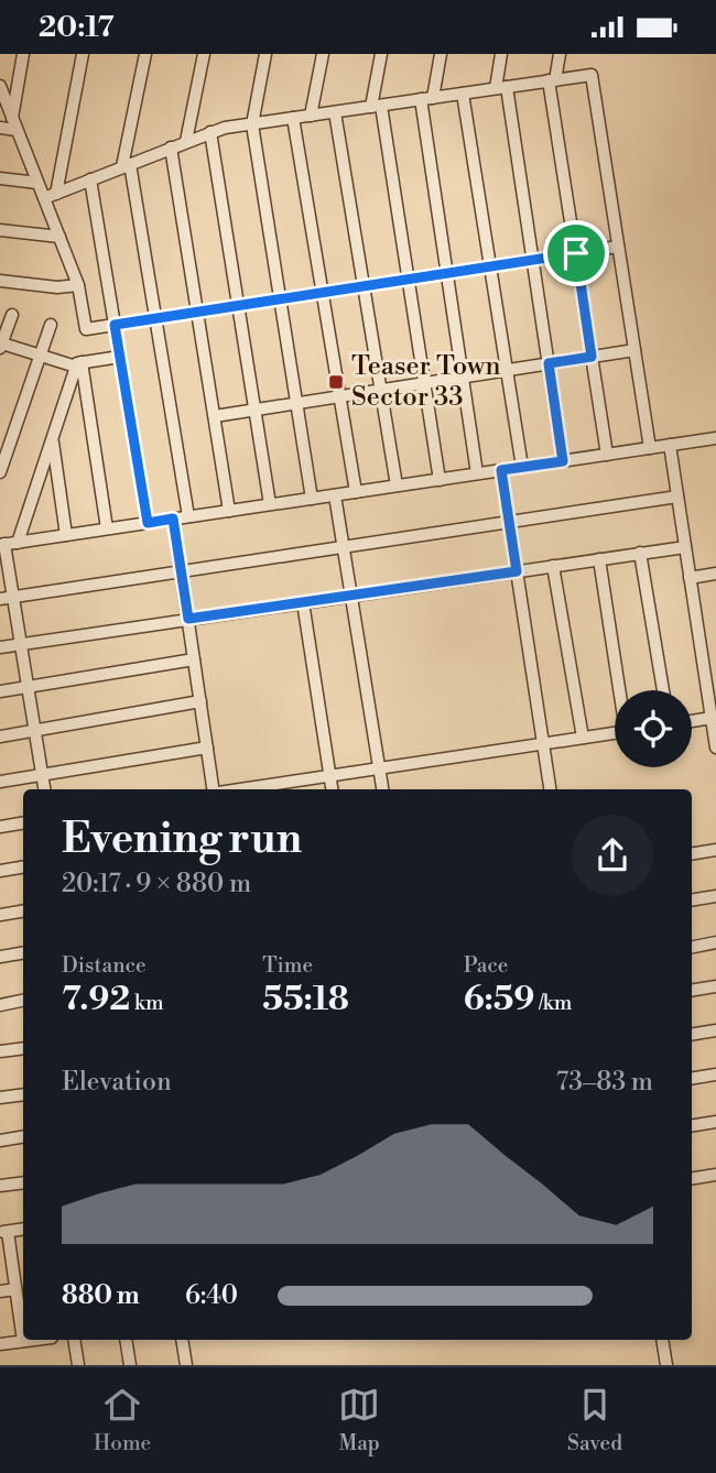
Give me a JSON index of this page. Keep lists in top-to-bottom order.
{
  "places": {
    "transit": ["Teaser Town Sector 33"]
  },
  "page": {
    "status": "20:17",
    "heading": ["Evening run", "20:17 · 9 × 880 m"],
    "stats": [
      ["Distance", "7.92 km"],
      ["Time", "55:18"],
      ["Pace", "6:59 /km"]
    ],
    "chart": ["Elevation", "73–83 m"],
    "list": [
      {
        "name": "880 m",
        "note": "6:40"
      }
    ],
    "tabs": ["Home", "Map", "Saved"]
  }
}
